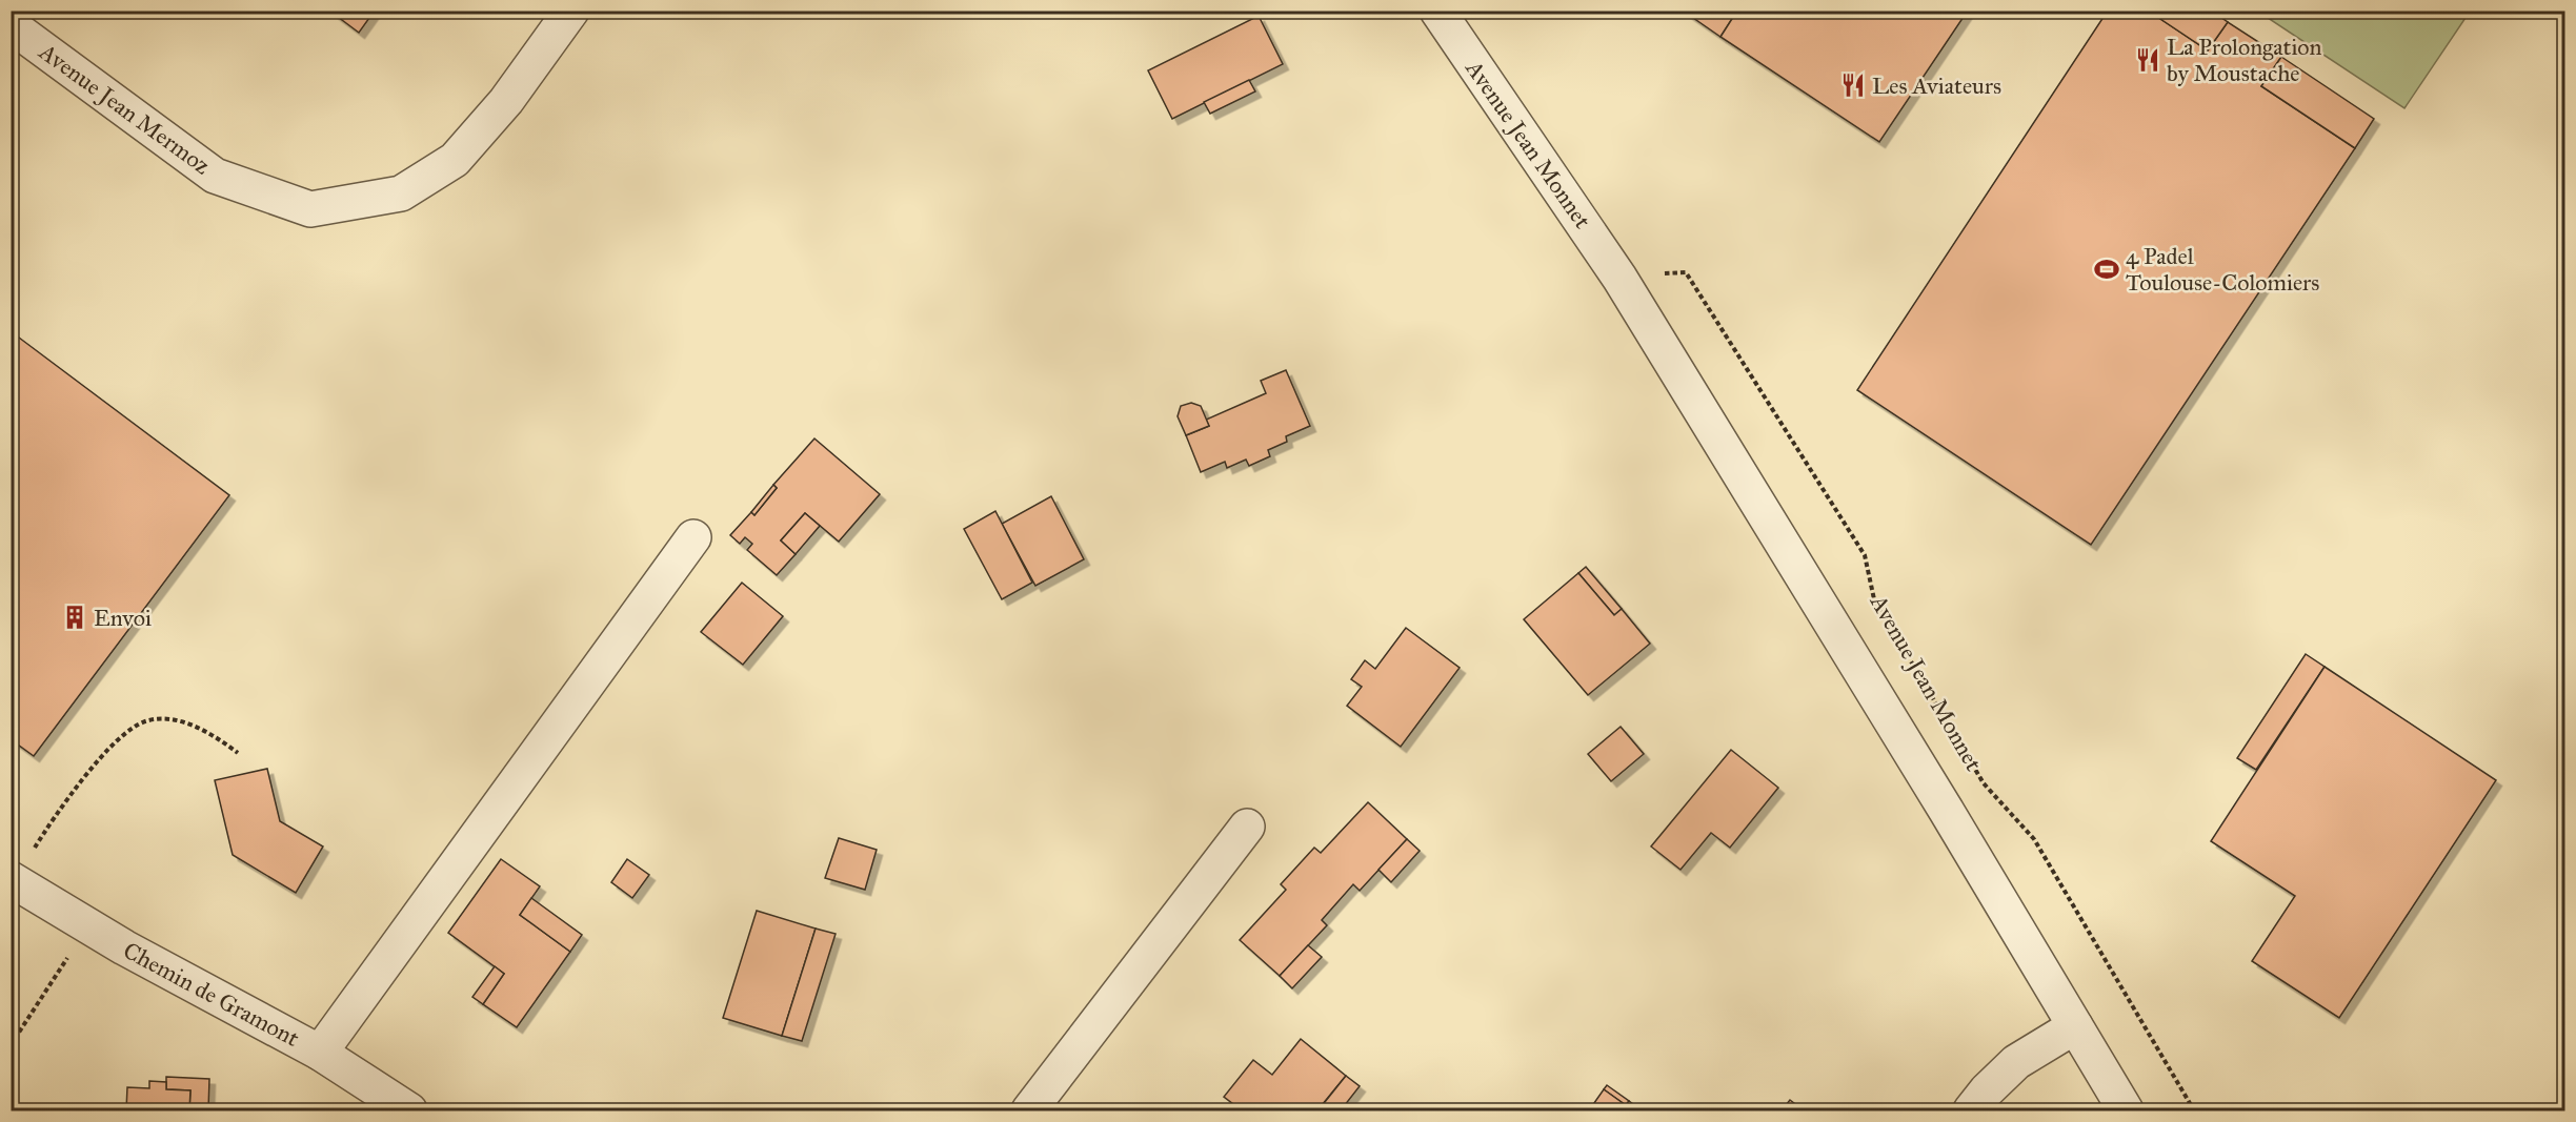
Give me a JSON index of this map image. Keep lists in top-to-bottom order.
{
  "streets": {
    "street": ["Avenue Jean Mermoz", "Avenue Jean Monnet", "Chemin de Gramont"]
  },
  "places": {
    "restaurant": ["La Prolongation by Moustache", "Les Aviateurs"],
    "sports": ["4 Padel Toulouse-Colomiers"],
    "building": ["Envoi"]
  }
}
